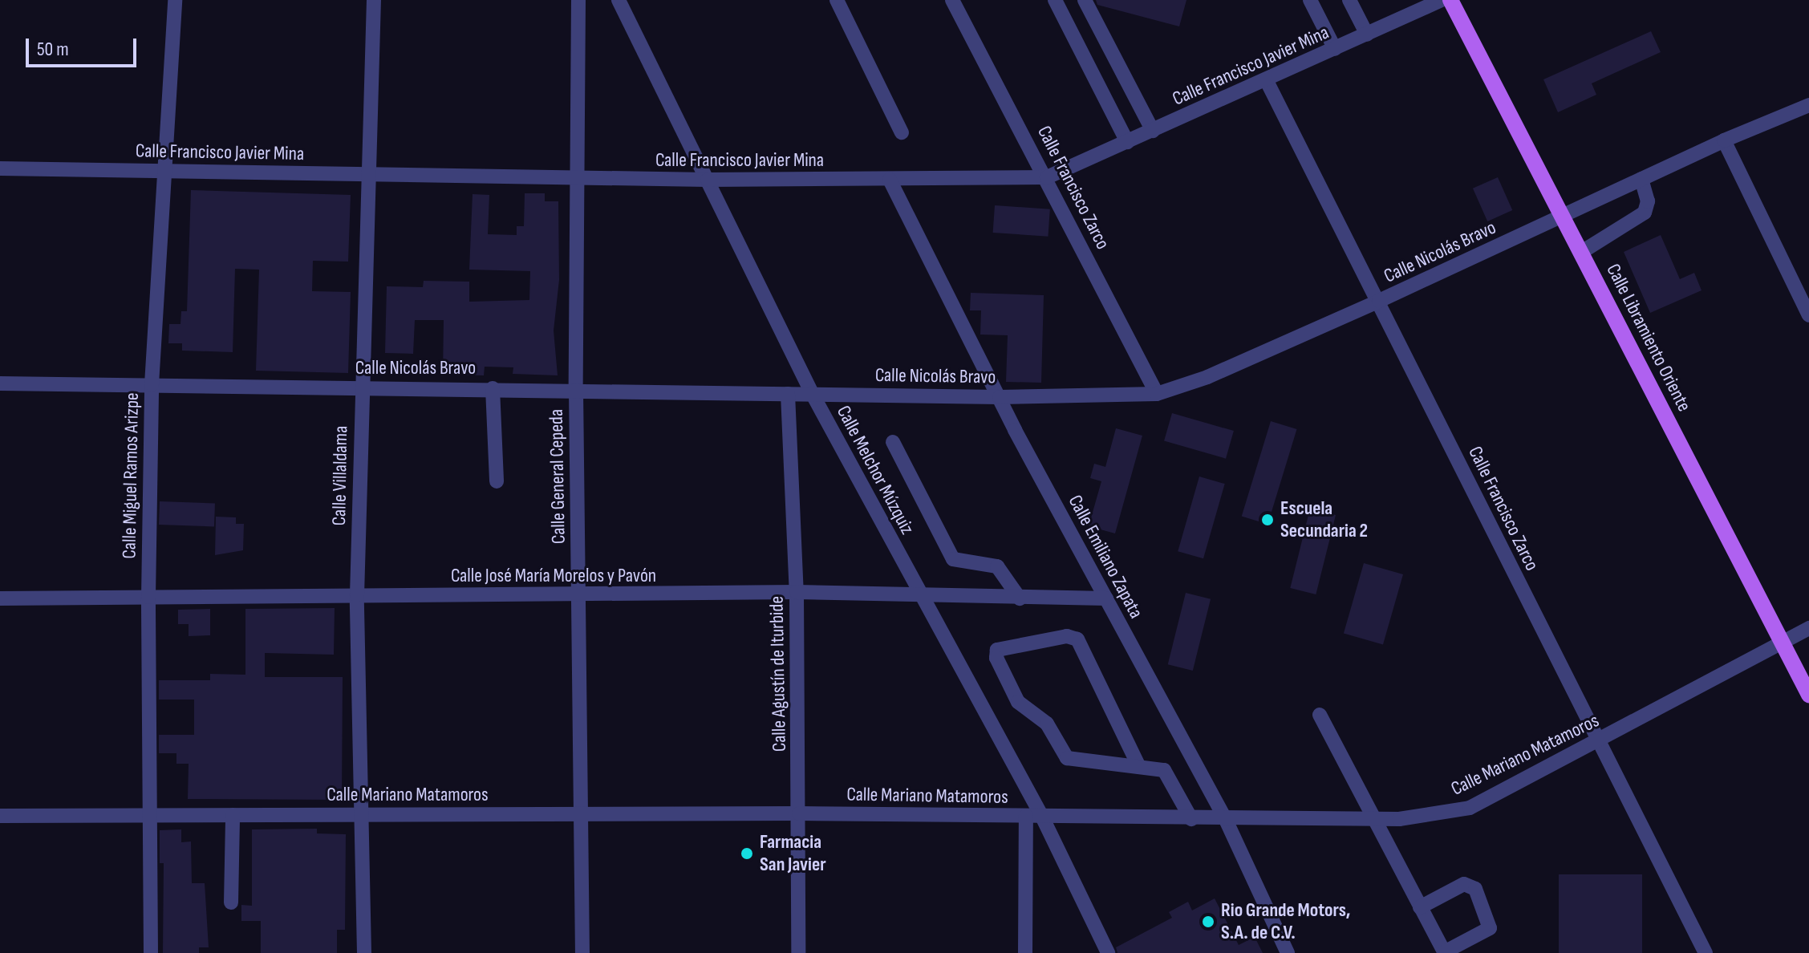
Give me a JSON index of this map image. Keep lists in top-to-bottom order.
{
  "streets": {
    "main road": ["Calle Libramiento Oriente"],
    "street": [
      "Calle Francisco Javier Mina",
      "Calle Francisco Zarco",
      "Calle Nicolás Bravo",
      "Calle Melchor Múzquiz",
      "Calle Miguel Ramos Arizpe",
      "Calle Villaldama",
      "Calle General Cepeda",
      "Calle Emiliano Zapata",
      "Calle José María Morelos y Pavón",
      "Calle Agustín de Iturbide",
      "Calle Mariano Matamoros"
    ]
  },
  "crossings": [
    ["Calle Francisco Javier Mina", "Calle Francisco Zarco"],
    ["Calle Francisco Javier Mina", "Calle Melchor Múzquiz"],
    ["Calle Francisco Javier Mina", "Calle Miguel Ramos Arizpe"],
    ["Calle Francisco Javier Mina", "Calle Villaldama"],
    ["Calle Francisco Javier Mina", "Calle General Cepeda"],
    ["Calle Francisco Javier Mina", "Calle Emiliano Zapata"],
    ["Calle Francisco Zarco", "Calle Nicolás Bravo"],
    ["Calle Francisco Zarco", "Calle Mariano Matamoros"],
    ["Calle Nicolás Bravo", "Calle Libramiento Oriente"],
    ["Calle Nicolás Bravo", "Calle Melchor Múzquiz"],
    ["Calle Nicolás Bravo", "Calle Miguel Ramos Arizpe"],
    ["Calle Nicolás Bravo", "Calle Villaldama"],
    ["Calle Nicolás Bravo", "Calle General Cepeda"],
    ["Calle Nicolás Bravo", "Calle Emiliano Zapata"],
    ["Calle Nicolás Bravo", "Calle Agustín de Iturbide"],
    ["Calle Libramiento Oriente", "Calle Mariano Matamoros"],
    ["Calle Melchor Múzquiz", "Calle José María Morelos y Pavón"],
    ["Calle Melchor Múzquiz", "Calle Mariano Matamoros"],
    ["Calle Miguel Ramos Arizpe", "Calle José María Morelos y Pavón"],
    ["Calle Miguel Ramos Arizpe", "Calle Mariano Matamoros"],
    ["Calle Villaldama", "Calle José María Morelos y Pavón"],
    ["Calle Villaldama", "Calle Mariano Matamoros"],
    ["Calle General Cepeda", "Calle José María Morelos y Pavón"],
    ["Calle General Cepeda", "Calle Mariano Matamoros"],
    ["Calle Emiliano Zapata", "Calle José María Morelos y Pavón"],
    ["Calle Emiliano Zapata", "Calle Mariano Matamoros"],
    ["Calle José María Morelos y Pavón", "Calle Agustín de Iturbide"],
    ["Calle Agustín de Iturbide", "Calle Mariano Matamoros"]
  ],
  "places": ["Escuela Secundaria 2", "Farmacia San Javier", "Rio Grande Motors, S.A. de C.V."],
  "scale_bar": "50 m"
}
